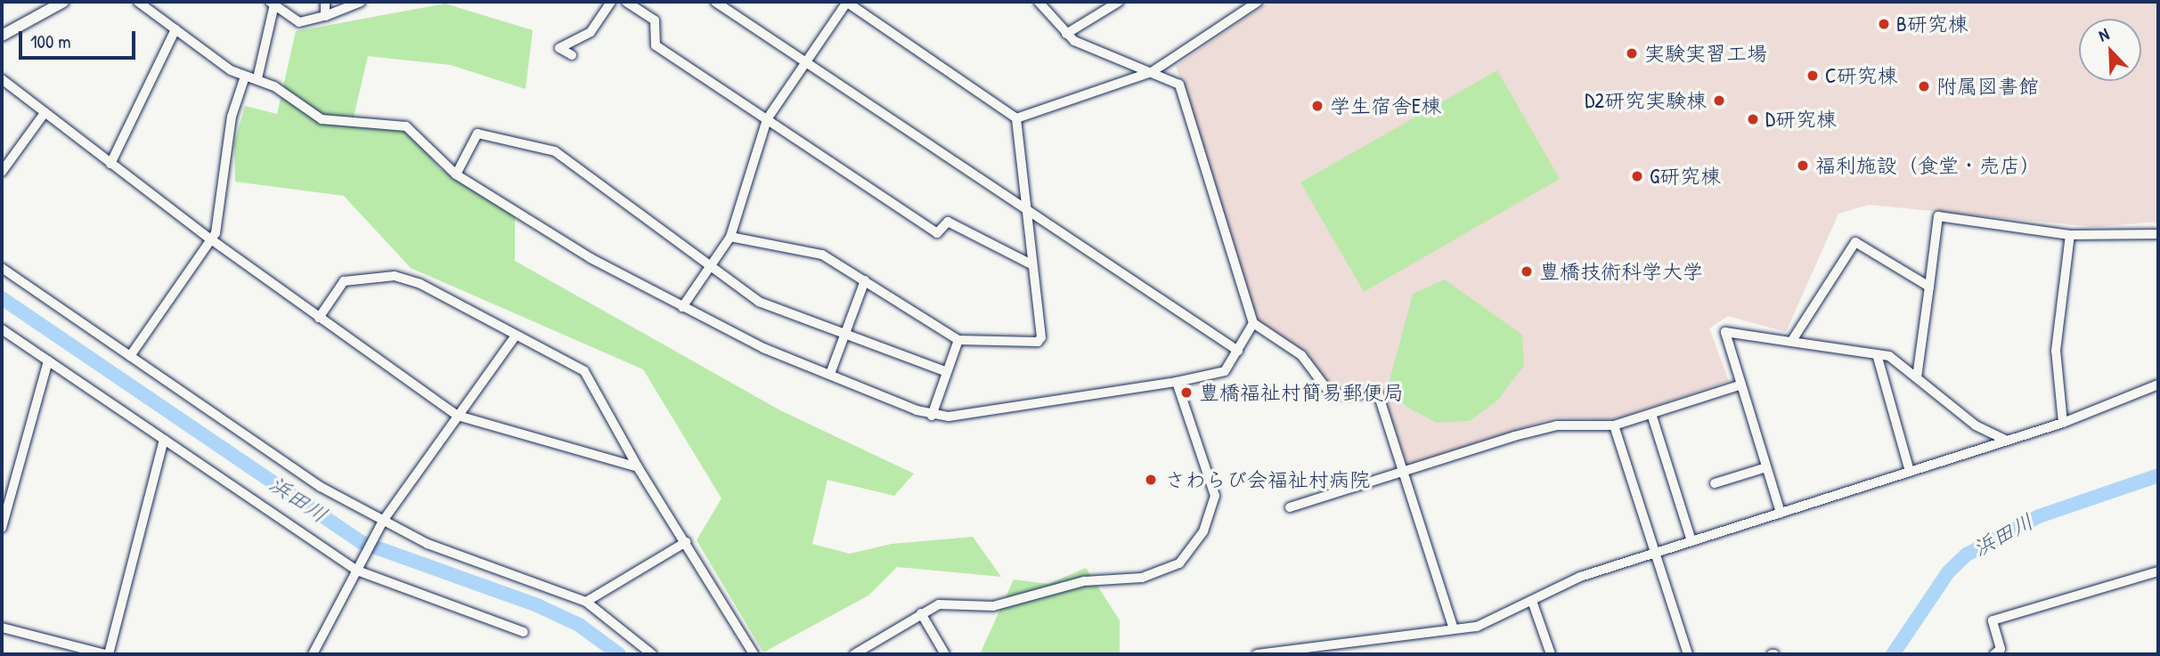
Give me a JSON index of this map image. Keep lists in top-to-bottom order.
{
  "water": ["浜田川"],
  "places": [
    "B研究棟",
    "実験実習工場",
    "C研究棟",
    "附属図書館",
    "D2研究実験棟",
    "学生宿舎E棟",
    "D研究棟",
    "福利施設（食堂・売店）",
    "G研究棟",
    "豊橋技術科学大学",
    "豊橋福祉村簡易郵便局",
    "さわらび会福祉村病院"
  ],
  "scale_bar": "100 m",
  "north": "top left"
}
